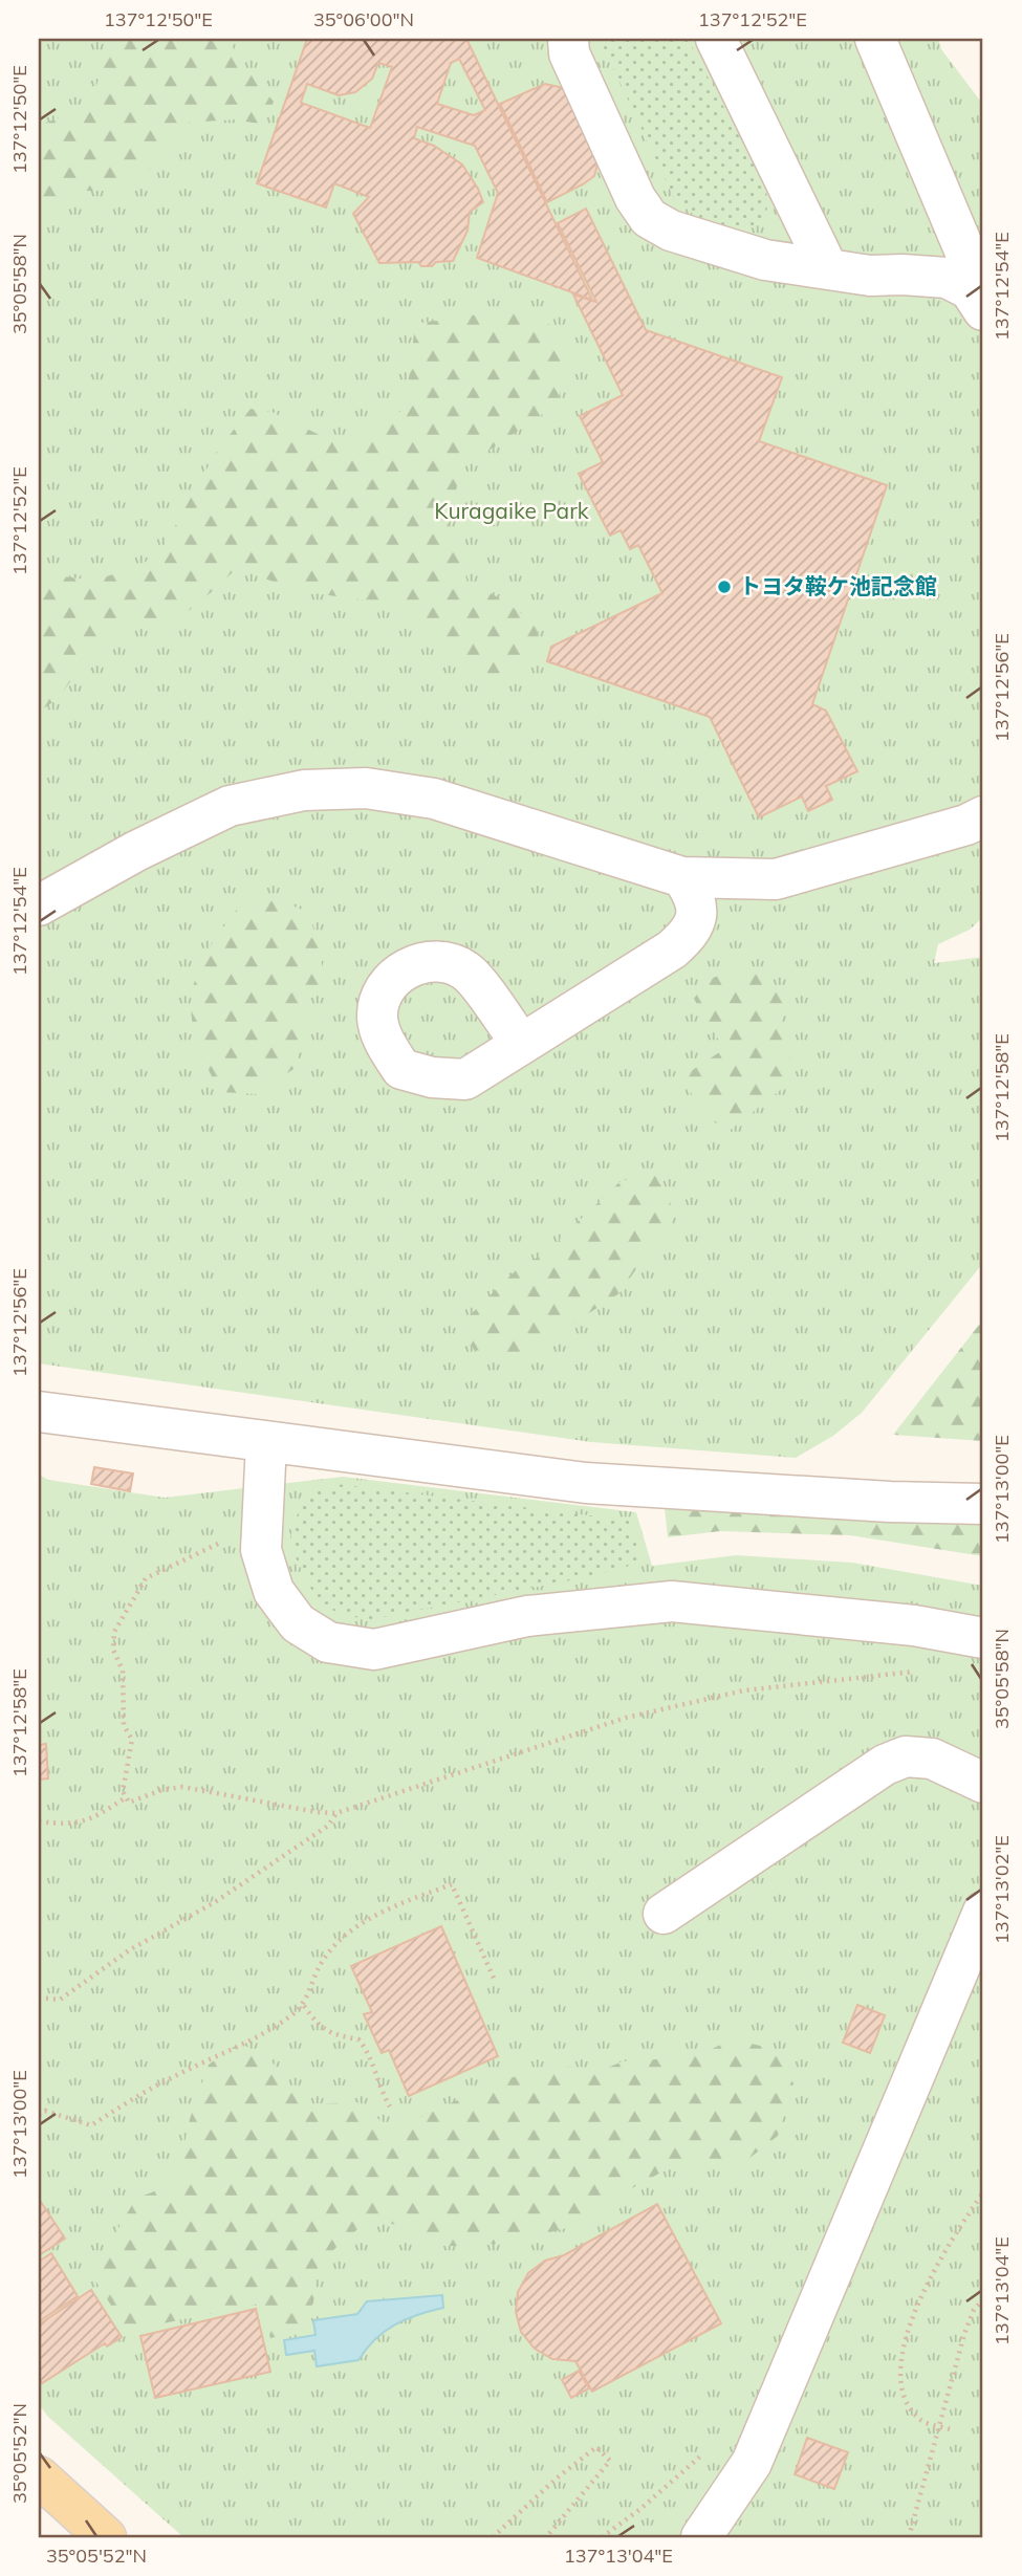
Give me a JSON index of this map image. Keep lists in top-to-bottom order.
{
  "parks": ["Kuragaike Park"],
  "places": ["トヨタ鞍ケ池記念館"],
  "coordinates": [
    "137°12'50\"E",
    "35°06'00\"N",
    "137°12'52\"E",
    "35°05'58\"N",
    "137°12'54\"E",
    "137°12'56\"E",
    "137°12'58\"E",
    "137°13'00\"E",
    "137°13'02\"E",
    "137°13'04\"E",
    "35°05'52\"N"
  ]
}
